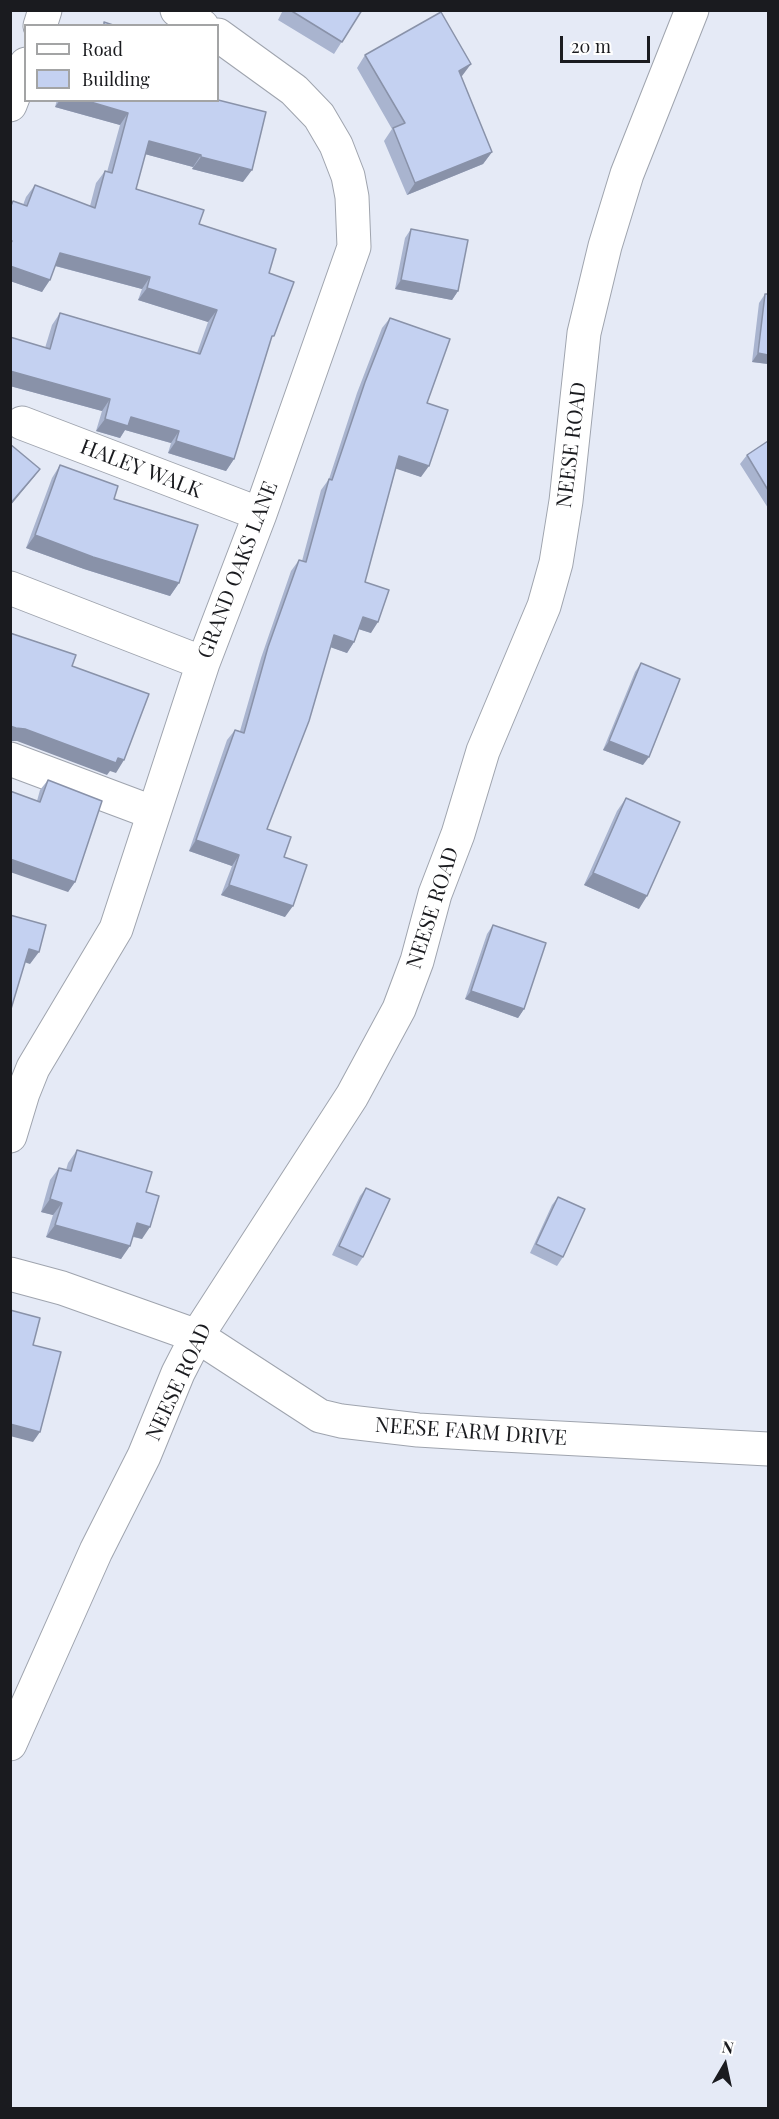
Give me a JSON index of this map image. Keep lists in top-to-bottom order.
{
  "streets": {
    "street": [
      "NEESE ROAD",
      "HALEY WALK",
      "GRAND OAKS LANE",
      "NEESE FARM DRIVE"
    ]
  },
  "crossings": [
    ["NEESE ROAD", "NEESE FARM DRIVE"],
    ["HALEY WALK", "GRAND OAKS LANE"]
  ],
  "legend": ["Road", "Building"],
  "scale_bar": "20 m",
  "north": "top"
}
